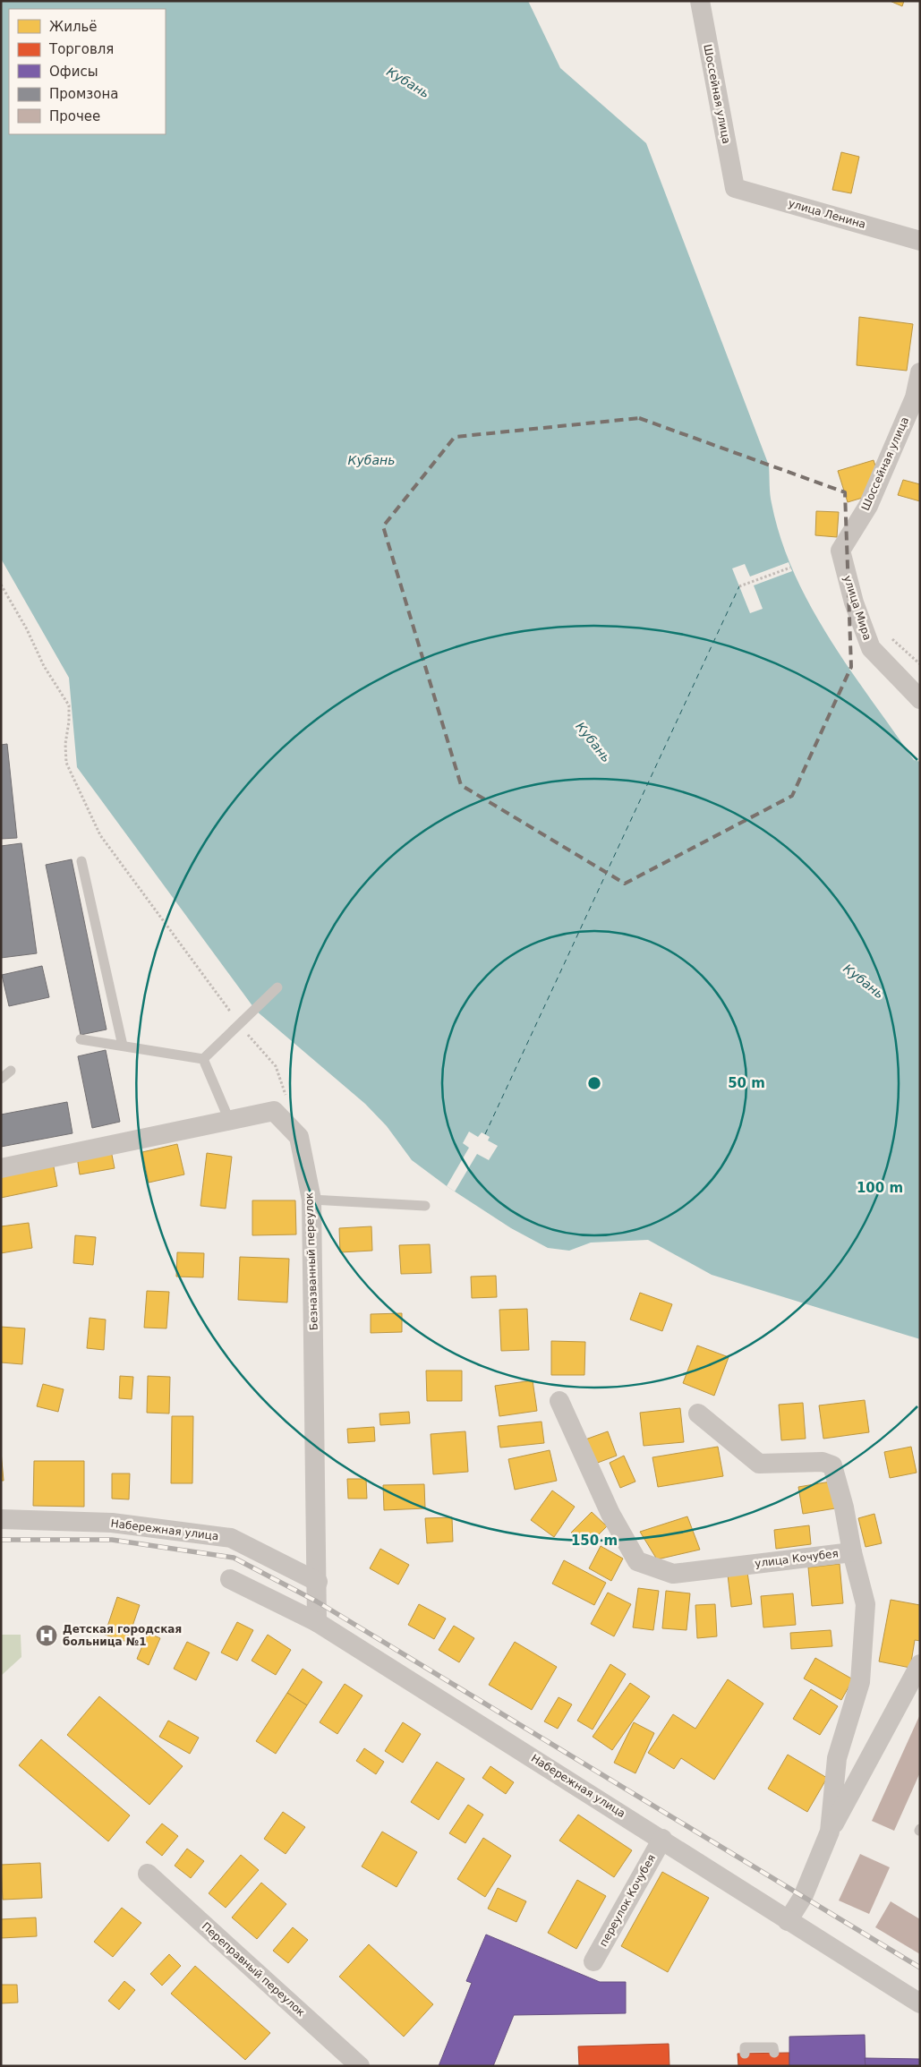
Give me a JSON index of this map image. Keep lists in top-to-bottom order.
{
  "streets": {
    "street": [
      "Шоссейная улица",
      "улица Ленина",
      "улица Мира",
      "Безназванный переулок",
      "Набережная улица",
      "улица Кочубея",
      "переулок Кочубея",
      "Переправный переулок"
    ]
  },
  "crossings": [
    ["Шоссейная улица", "улица Ленина"],
    ["Шоссейная улица", "улица Мира"],
    ["Безназванный переулок", "Набережная улица"],
    ["Набережная улица", "улица Кочубея"],
    ["Набережная улица", "переулок Кочубея"]
  ],
  "water": ["Кубань"],
  "places": {
    "hospital": ["Детская городская больница №1"]
  },
  "legend": [
    "Жильё",
    "Торговля",
    "Офисы",
    "Промзона",
    "Прочее"
  ],
  "rings": ["50 m", "100 m", "150 m"]
}
